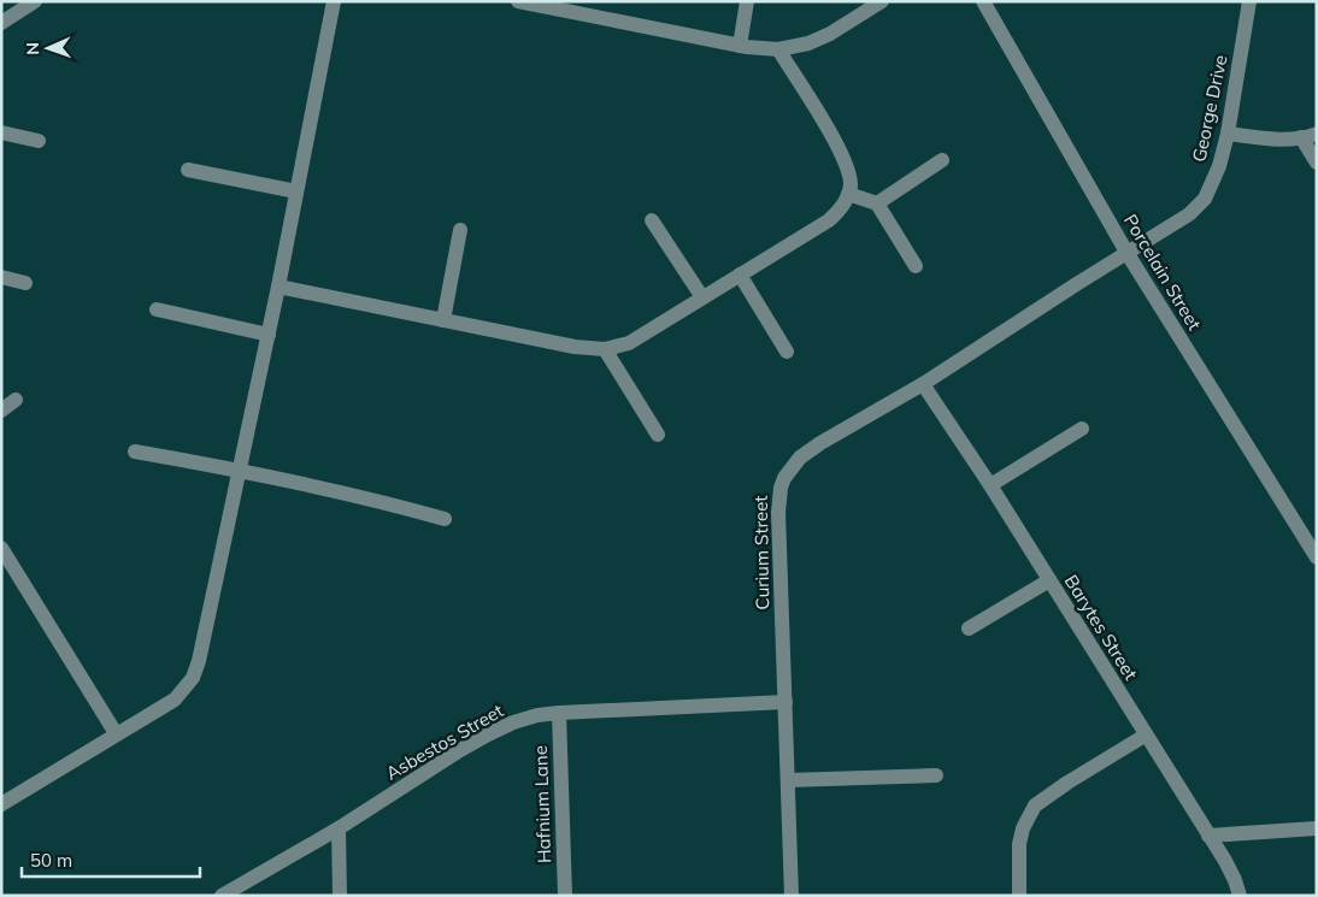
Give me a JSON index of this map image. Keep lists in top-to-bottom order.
{
  "streets": {
    "street": [
      "George Drive",
      "Porcelain Street",
      "Curium Street",
      "Barytes Street",
      "Asbestos Street",
      "Hafnium Lane"
    ]
  },
  "crossings": [
    ["George Drive", "Porcelain Street"],
    ["George Drive", "Curium Street"],
    ["Porcelain Street", "Curium Street"],
    ["Curium Street", "Barytes Street"],
    ["Curium Street", "Asbestos Street"],
    ["Asbestos Street", "Hafnium Lane"]
  ],
  "scale_bar": "50 m",
  "north": "left"
}
